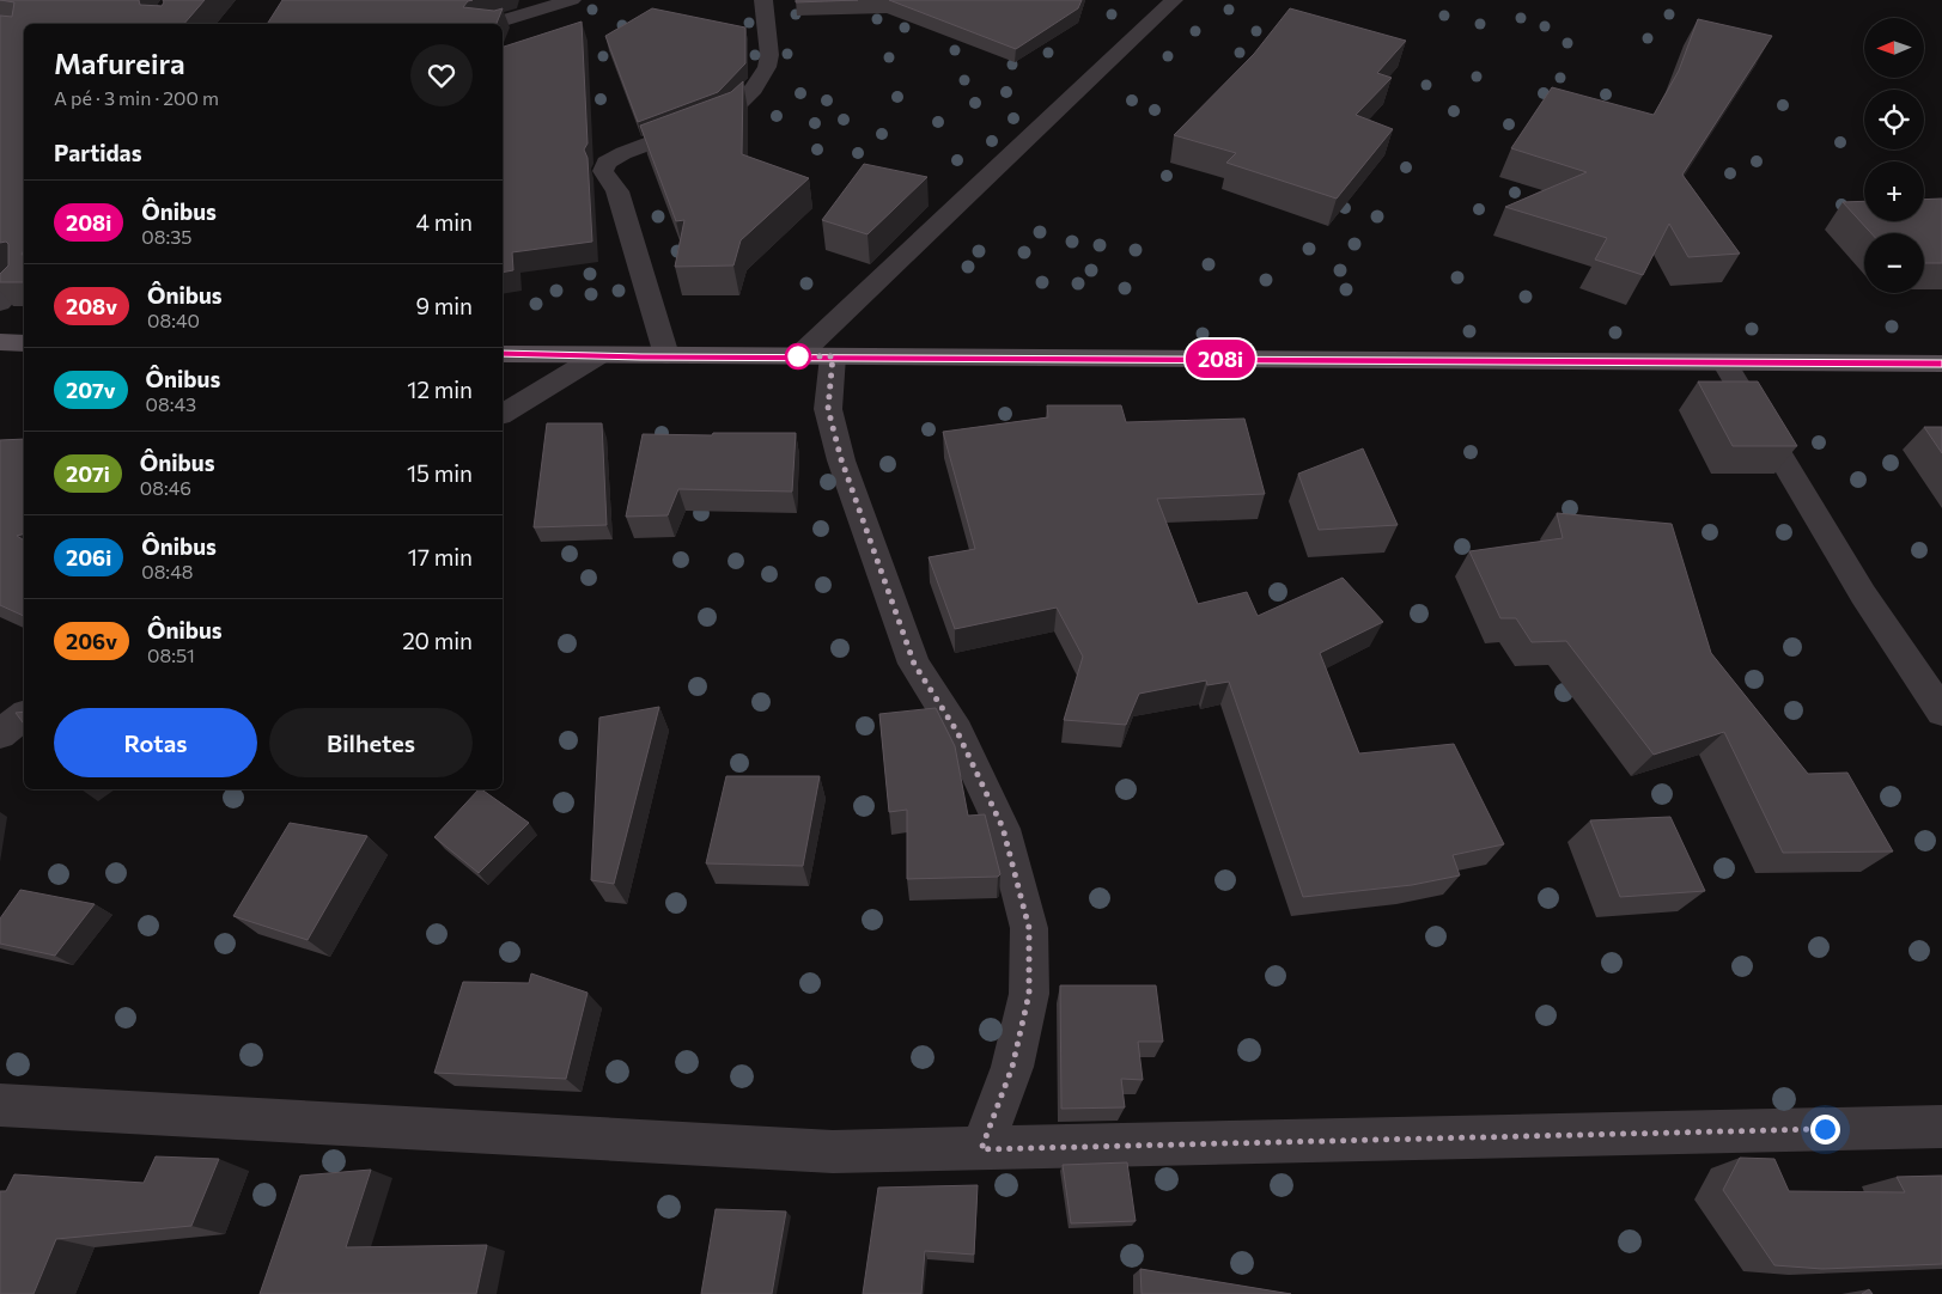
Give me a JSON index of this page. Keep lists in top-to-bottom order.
{
  "lines": ["bus line 208i"],
  "north": "left",
  "page": {
    "on_map": "208i",
    "map_buttons": ["+", "−"],
    "heading": [
      ["Mafureira", "A pé · 3 min · 200 m"],
      "Partidas"
    ],
    "list": [
      {
        "mark": "208i",
        "name": "Ônibus",
        "note": "08:35",
        "value": "4 min"
      },
      {
        "mark": "208v",
        "name": "Ônibus",
        "note": "08:40",
        "value": "9 min"
      },
      {
        "mark": "207v",
        "name": "Ônibus",
        "note": "08:43",
        "value": "12 min"
      },
      {
        "mark": "207i",
        "name": "Ônibus",
        "note": "08:46",
        "value": "15 min"
      },
      {
        "mark": "206i",
        "name": "Ônibus",
        "note": "08:48",
        "value": "17 min"
      },
      {
        "mark": "206v",
        "name": "Ônibus",
        "note": "08:51",
        "value": "20 min"
      }
    ],
    "buttons": ["Rotas", "Bilhetes"]
  }
}
